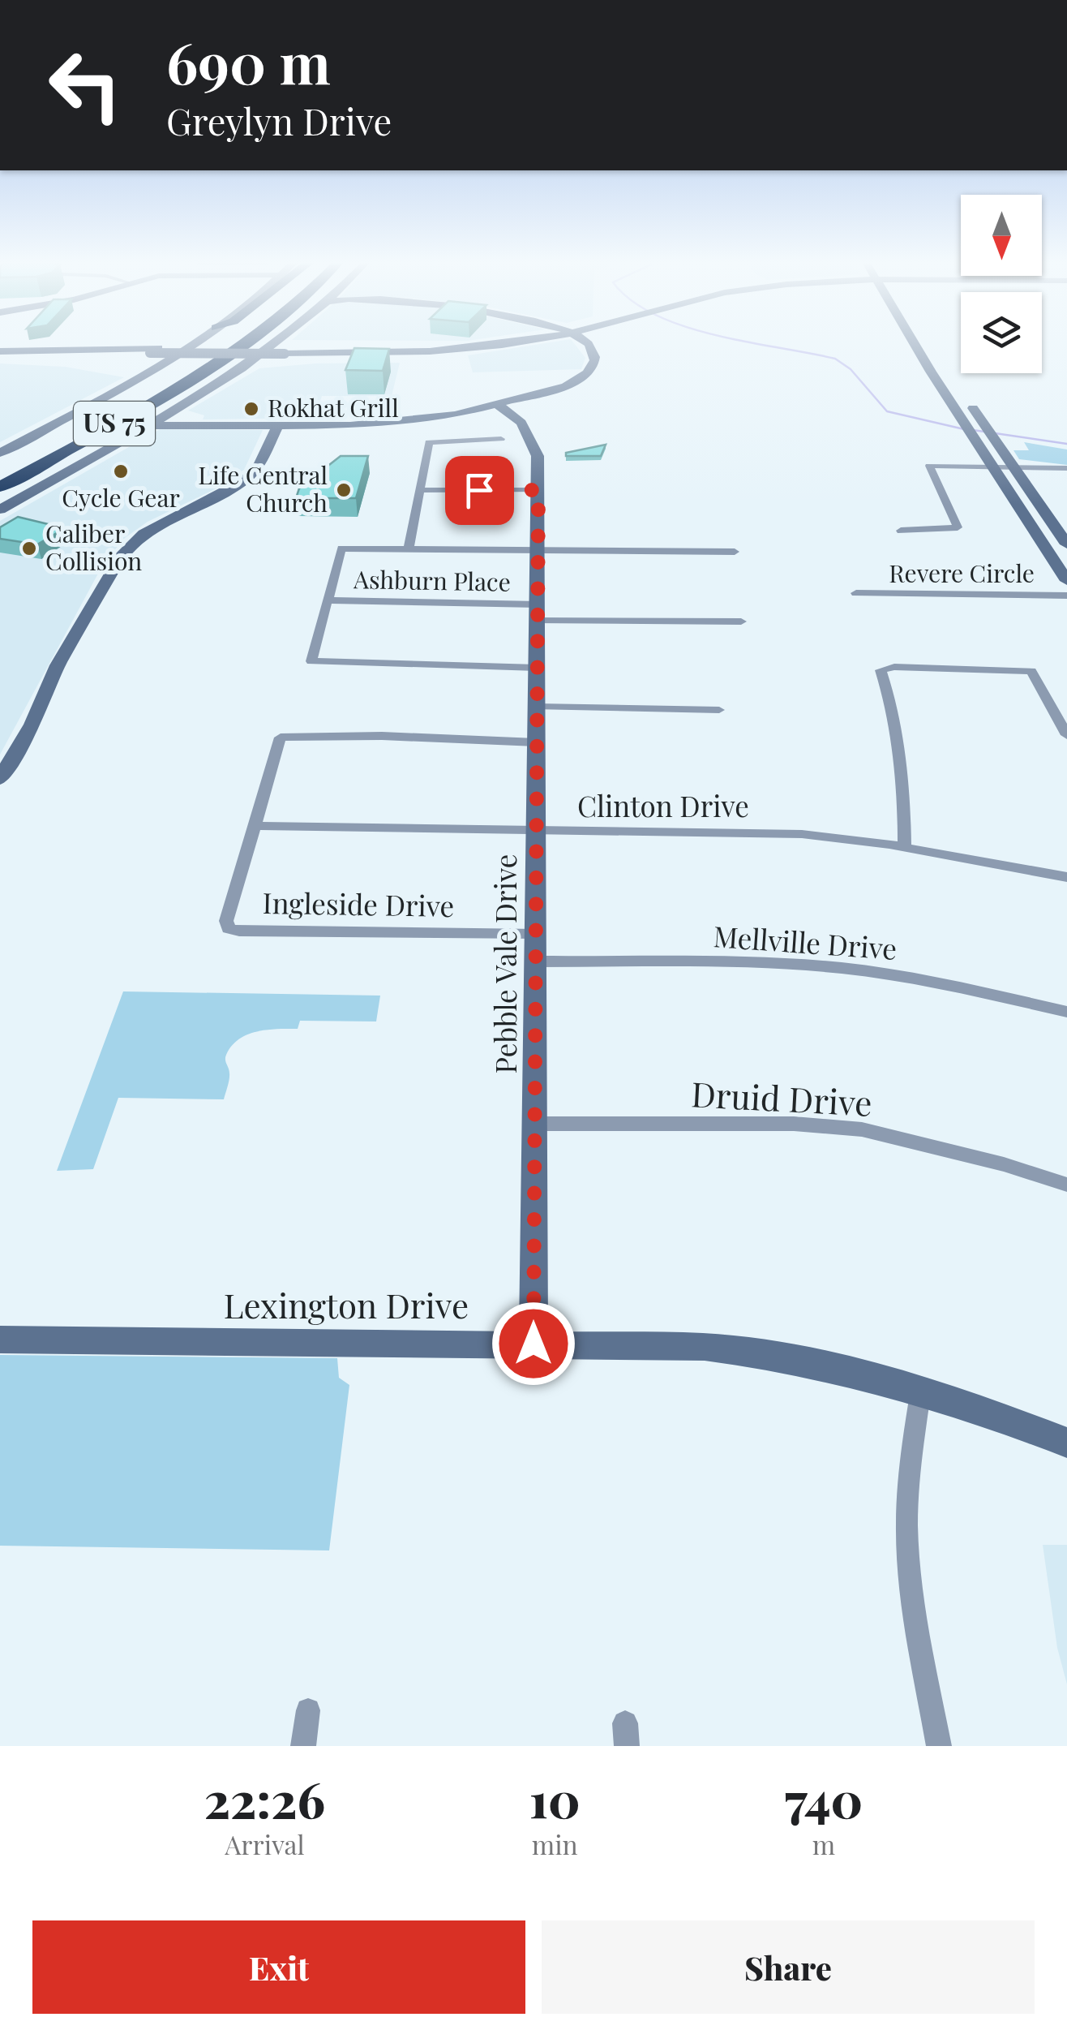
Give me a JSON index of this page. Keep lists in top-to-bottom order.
{
  "streets": {
    "highway": ["US 75"],
    "main road": ["Pebble Vale Drive", "Lexington Drive"],
    "street": [
      "Revere Circle",
      "Ashburn Place",
      "Clinton Drive",
      "Ingleside Drive",
      "Mellville Drive",
      "Druid Drive"
    ]
  },
  "crossings": [
    ["Ashburn Place", "Pebble Vale Drive"],
    ["Clinton Drive", "Ingleside Drive"],
    ["Clinton Drive", "Pebble Vale Drive"],
    ["Ingleside Drive", "Pebble Vale Drive"],
    ["Mellville Drive", "Pebble Vale Drive"],
    ["Pebble Vale Drive", "Druid Drive"],
    ["Pebble Vale Drive", "Lexington Drive"]
  ],
  "places": [
    "Rokhat Grill",
    "Cycle Gear",
    "Life Central Church",
    "Caliber Collision"
  ],
  "north": "bottom",
  "page": {
    "turn": ["690 m", "Greylyn Drive"],
    "eta": [
      "22:26",
      "Arrival",
      "10",
      "min",
      "740",
      "m"
    ],
    "buttons": ["Exit", "Share"]
  }
}
